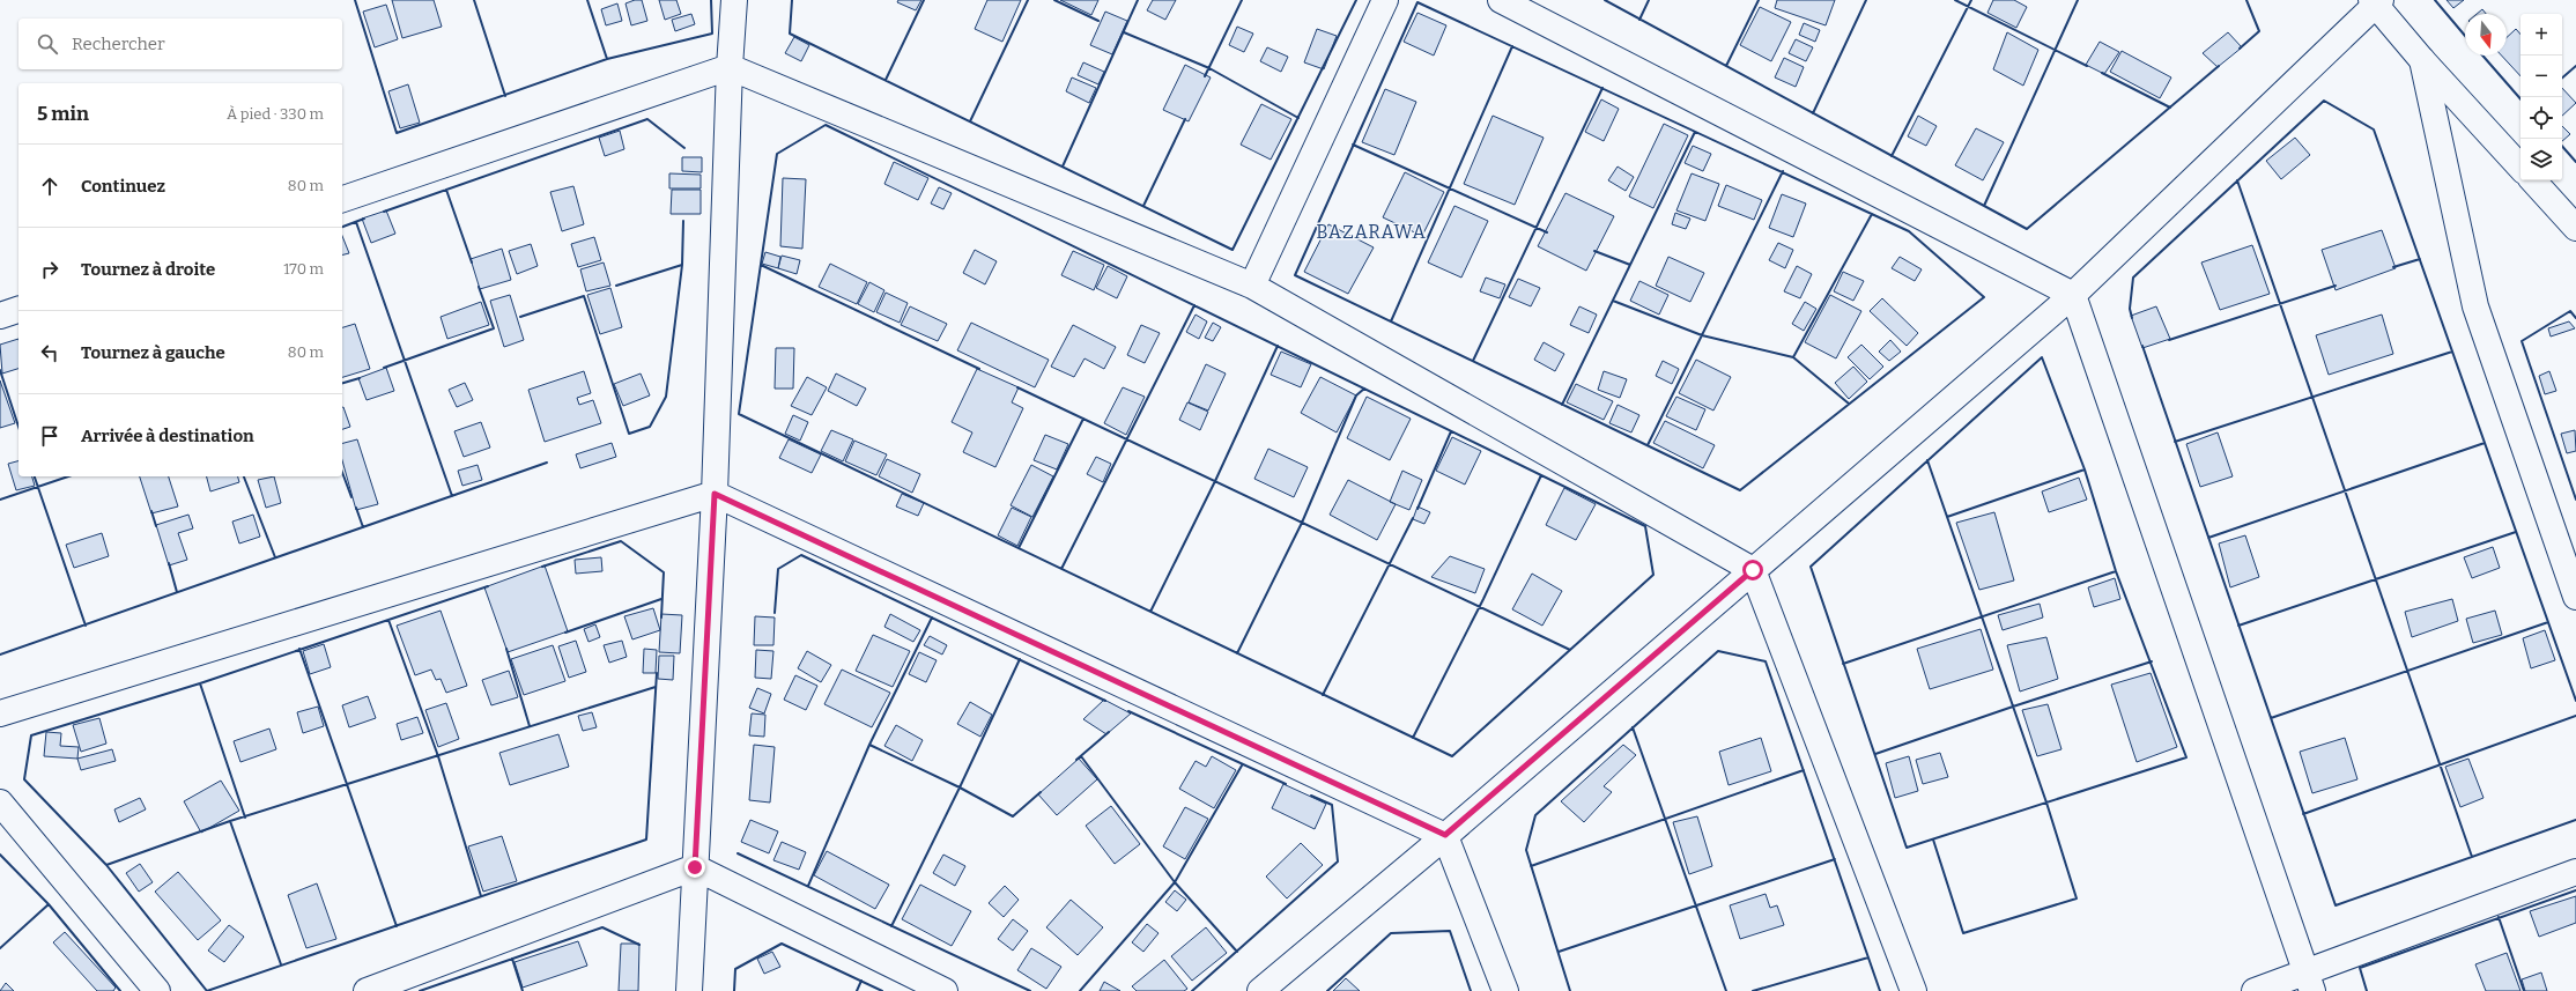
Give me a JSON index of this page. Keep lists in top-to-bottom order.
{
  "districts": ["BAZARAWA"],
  "north": "bottom",
  "page": {
    "map_buttons": ["+", "−"],
    "search": "Rechercher",
    "heading": ["5 min", "À pied · 330 m"],
    "list": [
      ["Continuez", "80 m"],
      ["Tournez à droite", "170 m"],
      ["Tournez à gauche", "80 m"],
      "Arrivée à destination"
    ]
  }
}
